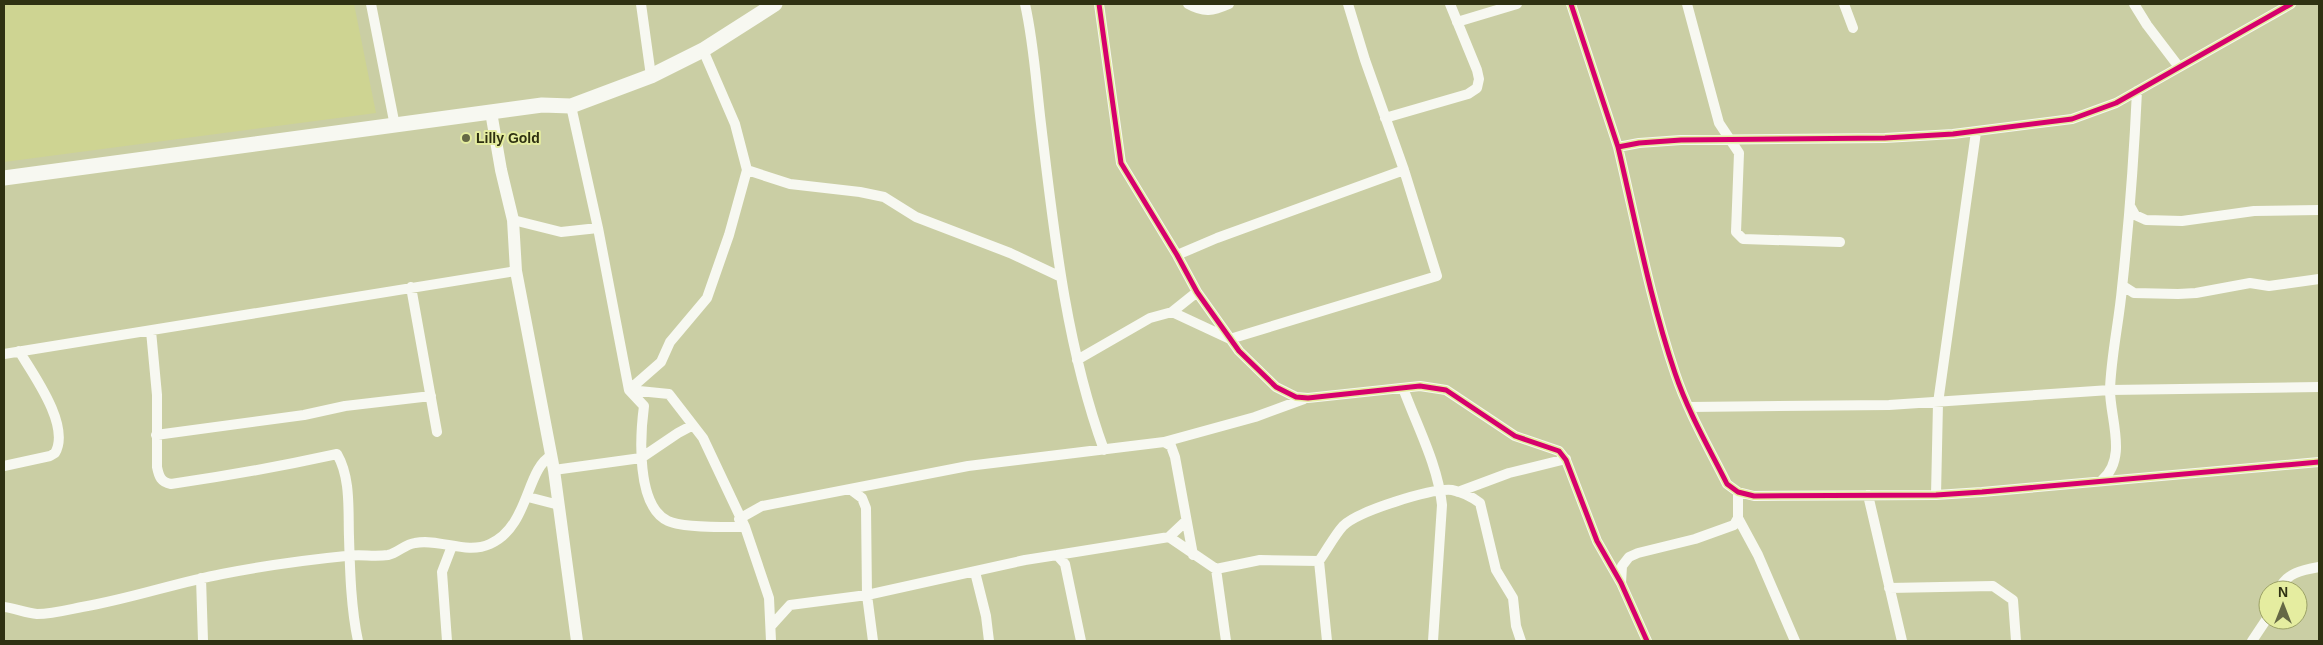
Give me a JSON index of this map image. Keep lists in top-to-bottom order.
{
  "places": ["Lilly Gold"],
  "north": "top"
}
